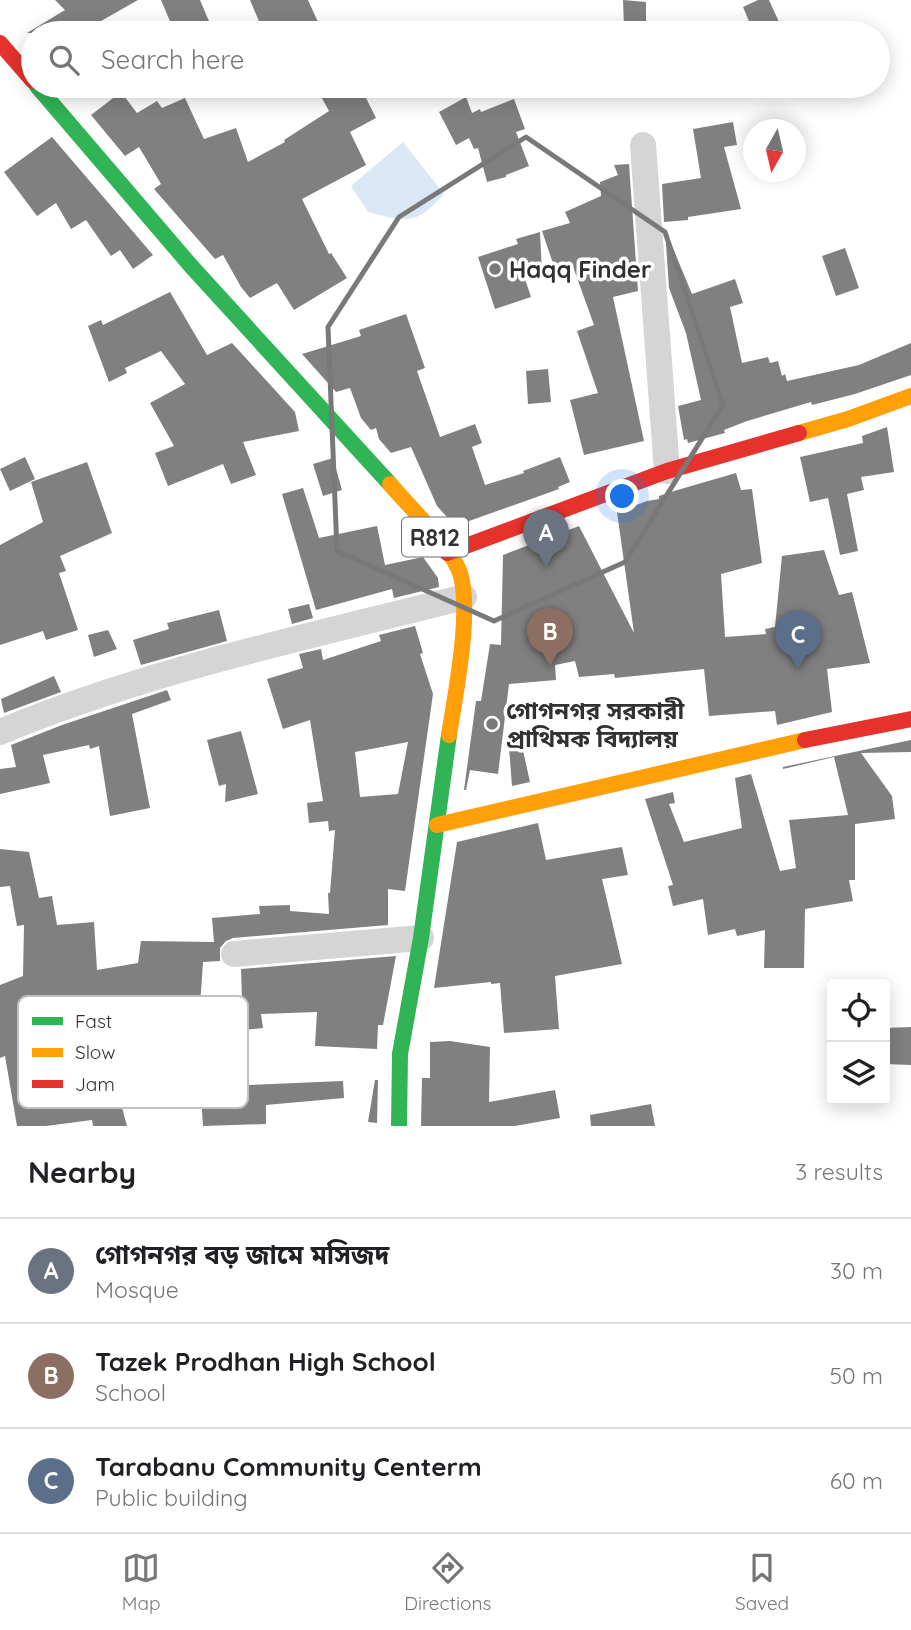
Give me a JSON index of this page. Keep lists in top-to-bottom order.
{
  "streets": {
    "main road": ["R812"]
  },
  "places": ["Haqq Finder", "গোগনগর সরকারী প্রাথিমক বিদ্যালয়"],
  "legend": ["Fast", "Slow", "Jam"],
  "north": "bottom",
  "page": {
    "search": "Search here",
    "pins": ["A", "B", "C"],
    "heading": ["Nearby", "3 results"],
    "list": [
      {
        "mark": "A",
        "name": "গোগনগর বড় জামে মসিজদ",
        "note": "Mosque",
        "value": "30 m"
      },
      {
        "mark": "B",
        "name": "Tazek Prodhan High School",
        "note": "School",
        "value": "50 m"
      },
      {
        "mark": "C",
        "name": "Tarabanu Community Centerm",
        "note": "Public building",
        "value": "60 m"
      }
    ],
    "nav": ["Map", "Directions", "Saved"]
  }
}
